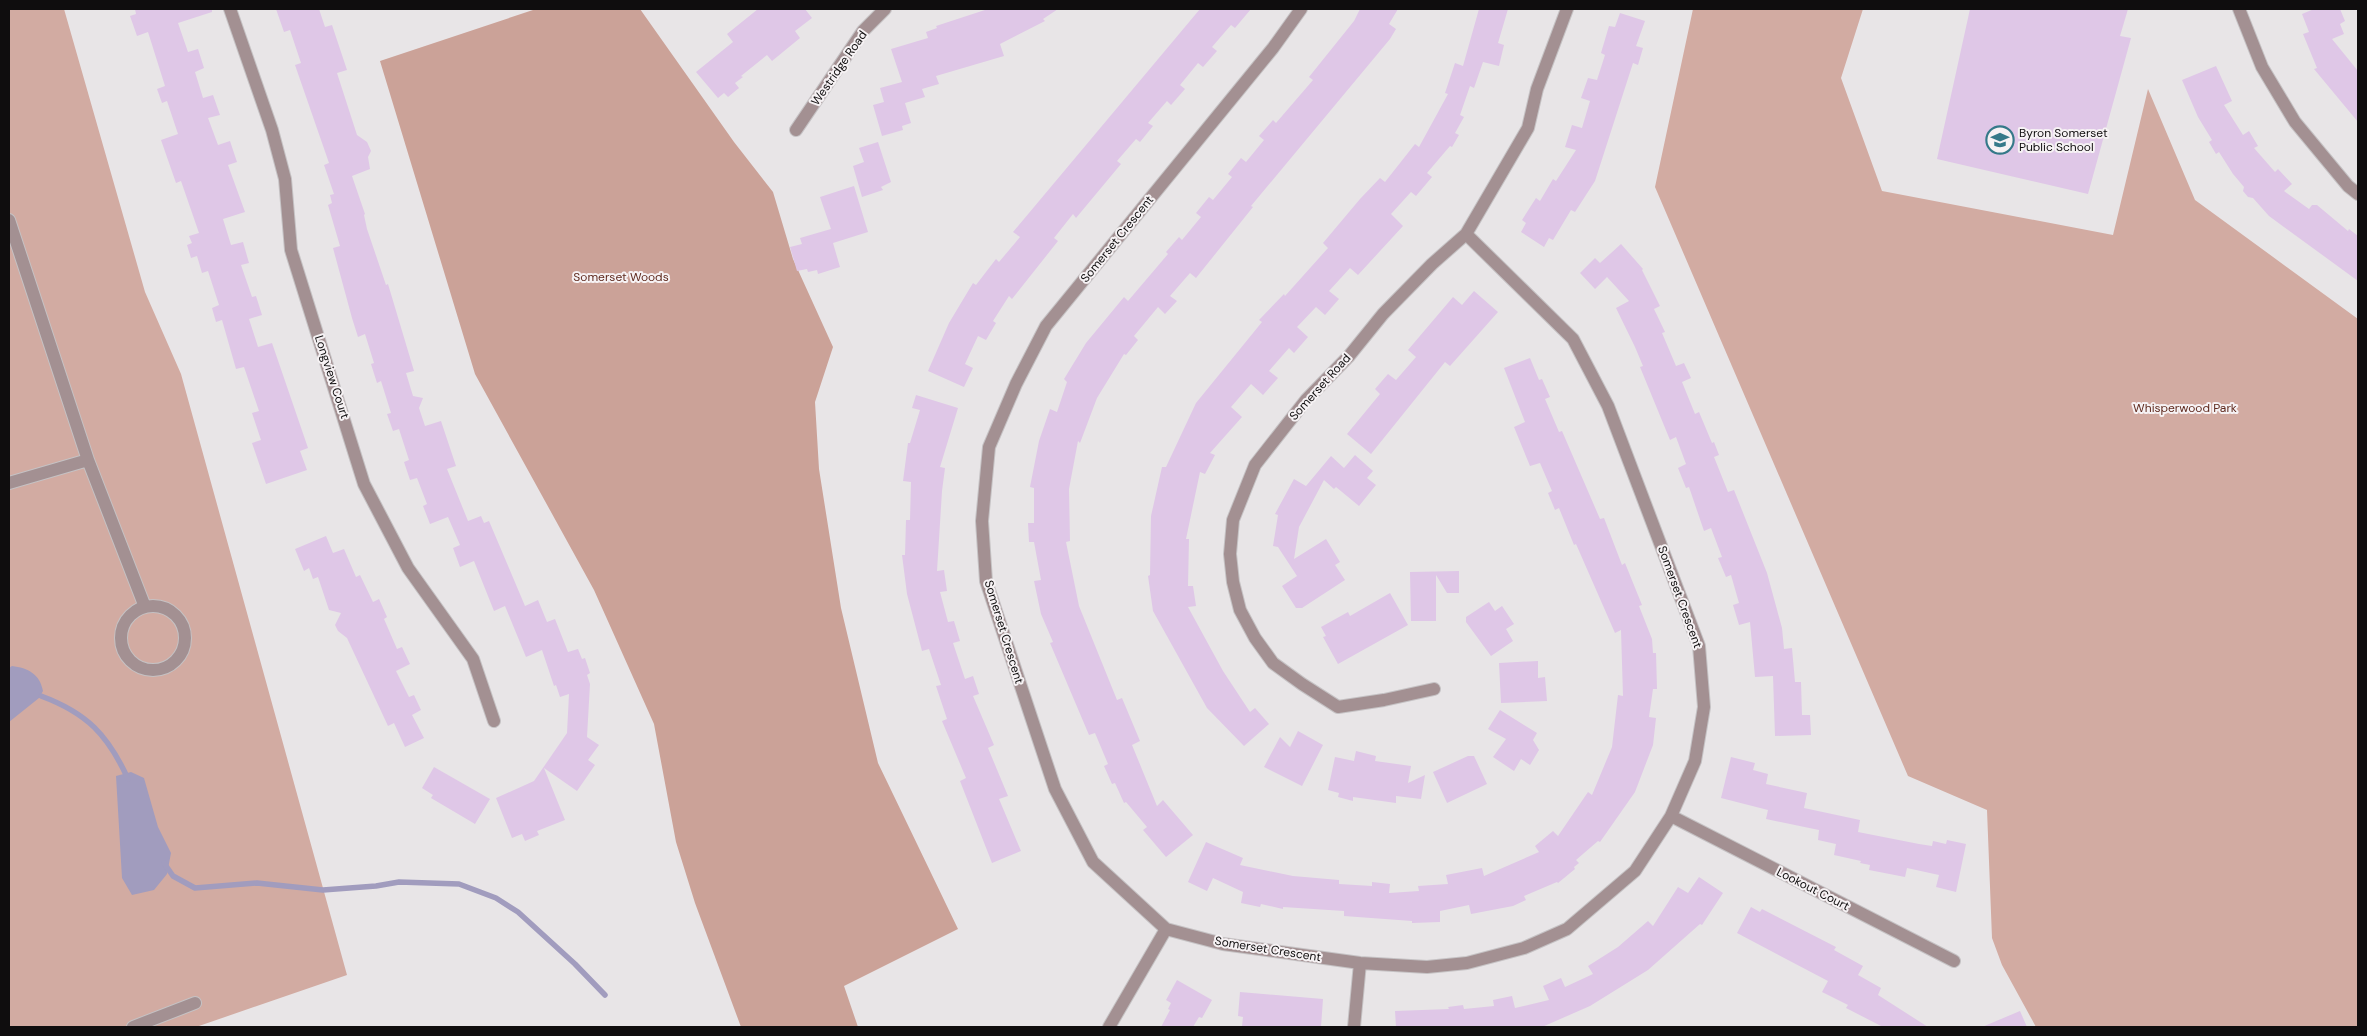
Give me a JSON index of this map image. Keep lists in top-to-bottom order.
{
  "streets": {
    "street": [
      "Westridge Road",
      "Somerset Crescent",
      "Longview Court",
      "Somerset Road",
      "Lookout Court"
    ]
  },
  "crossings": [
    ["Somerset Crescent", "Somerset Road"],
    ["Somerset Crescent", "Lookout Court"]
  ],
  "parks": ["Somerset Woods", "Whisperwood Park"],
  "places": {
    "school or university": ["Byron Somerset Public School"]
  }
}
